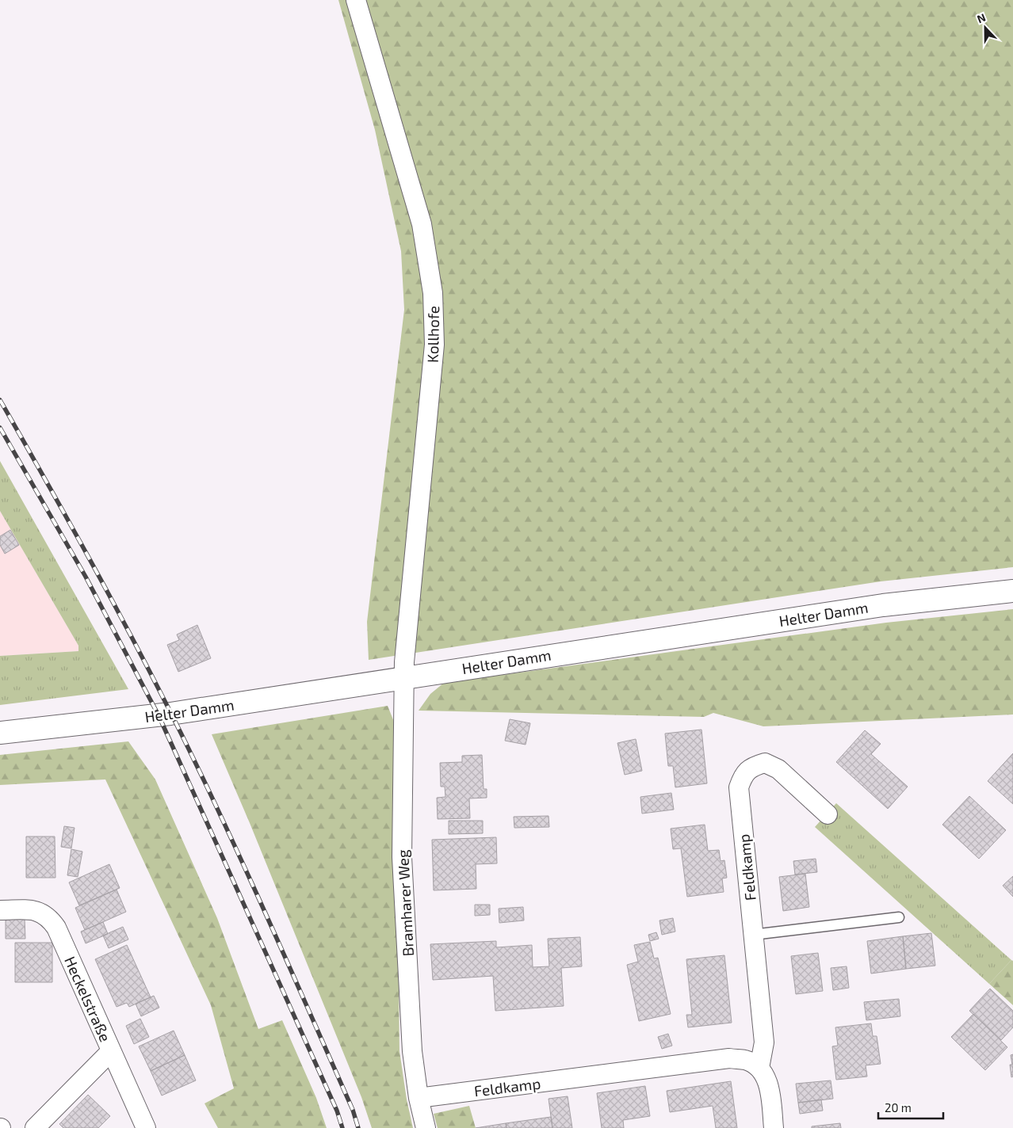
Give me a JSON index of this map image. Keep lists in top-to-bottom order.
{
  "streets": {
    "street": [
      "Kollhofe",
      "Helter Damm",
      "Feldkamp",
      "Bramharer Weg",
      "Heckelstraße"
    ]
  },
  "crossings": [
    ["Kollhofe", "Helter Damm"],
    ["Kollhofe", "Bramharer Weg"],
    ["Helter Damm", "Bramharer Weg"],
    ["Feldkamp", "Bramharer Weg"]
  ],
  "scale_bar": "20 m",
  "north": "top"
}
